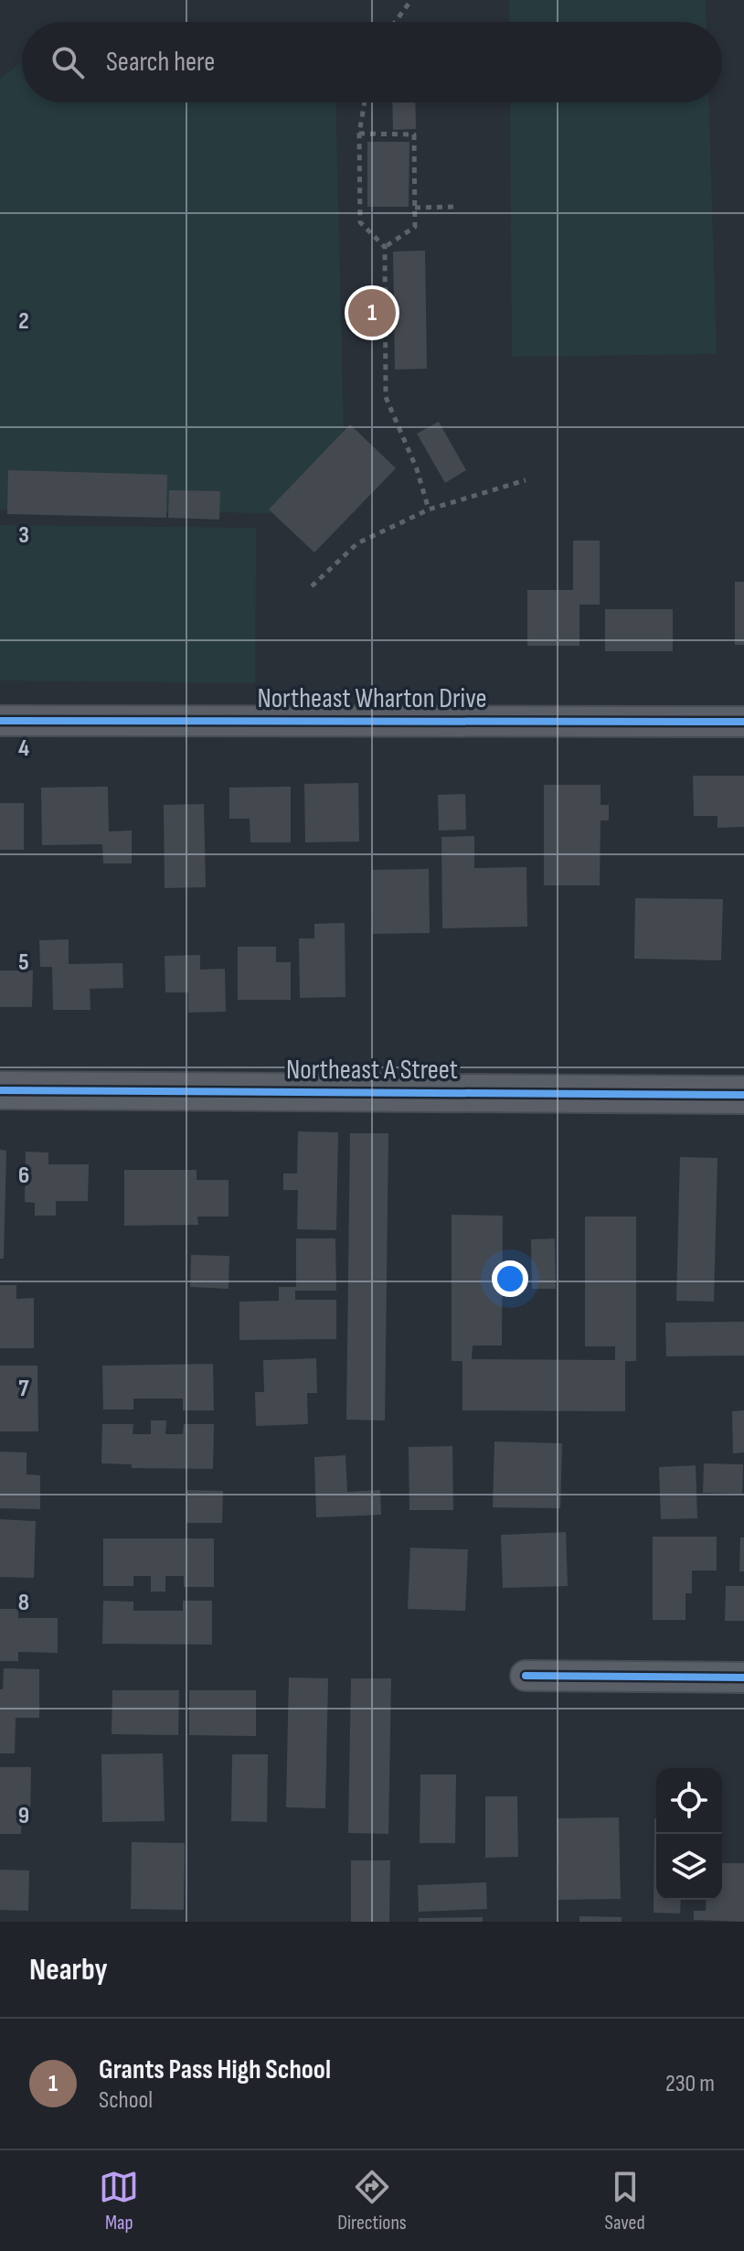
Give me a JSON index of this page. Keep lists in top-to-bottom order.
{
  "streets": {
    "street": ["Northeast Wharton Drive", "Northeast A Street"]
  },
  "page": {
    "search": "Search here",
    "pins": "1",
    "heading": "Nearby",
    "list": [
      {
        "mark": "1",
        "name": "Grants Pass High School",
        "note": "School",
        "value": "230 m"
      }
    ],
    "nav": ["Map", "Directions", "Saved"]
  },
  "grid": {
    "rows": [
      "2",
      "3",
      "4",
      "5",
      "6",
      "7",
      "8",
      "9"
    ]
  }
}
